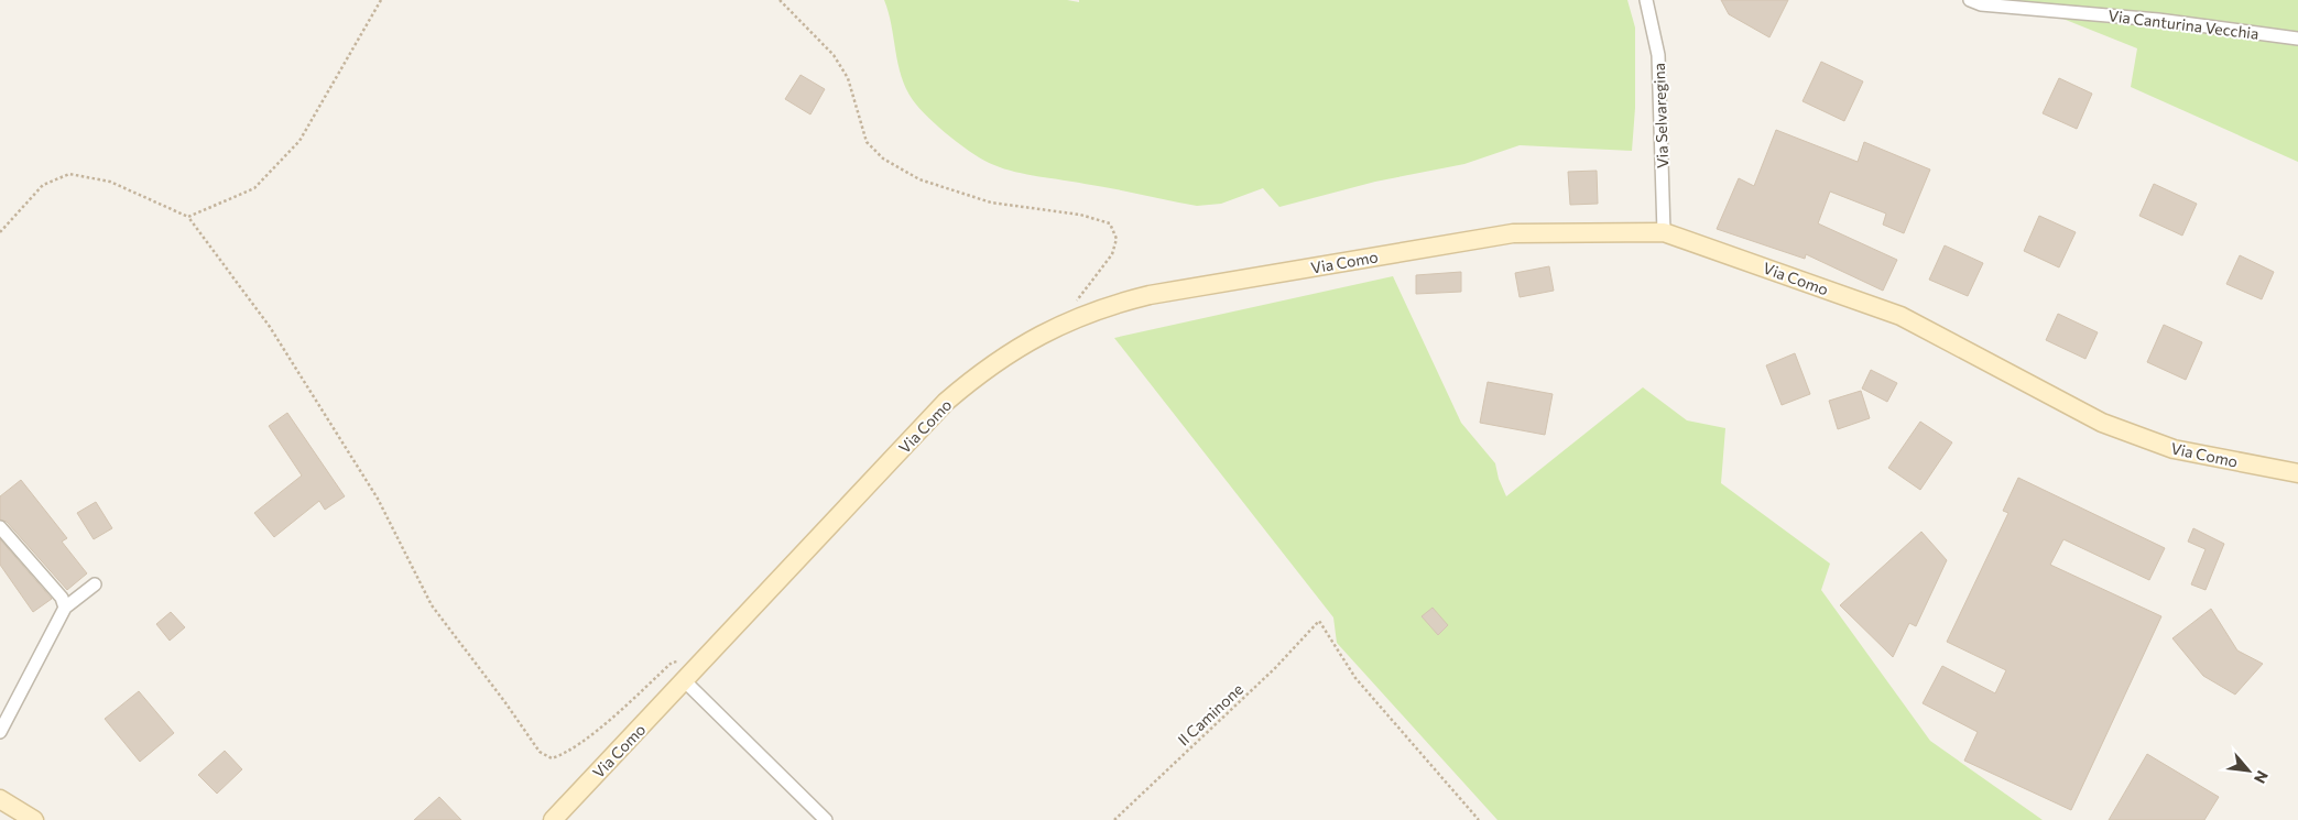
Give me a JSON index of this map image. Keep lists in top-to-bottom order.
{
  "streets": {
    "main road": ["Via Como"],
    "street": ["Via Canturina Vecchia", "Via Selvaregina"],
    "path": ["Il Caminone"]
  },
  "crossings": [
    ["Via Selvaregina", "Via Como"]
  ],
  "north": "bottom right"
}
